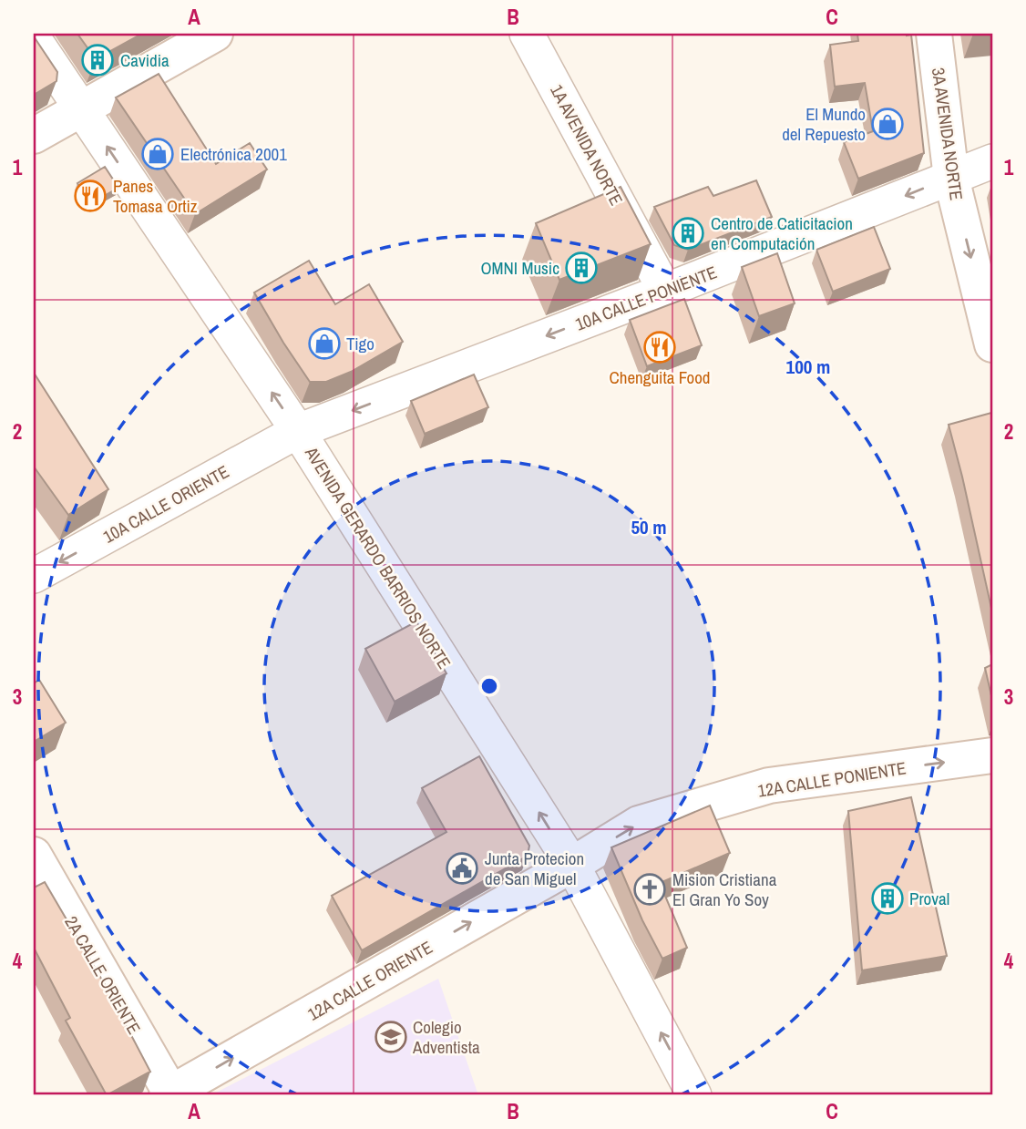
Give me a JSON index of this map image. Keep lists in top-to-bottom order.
{
  "streets": {
    "street": [
      "3A AVENIDA NORTE",
      "1A AVENIDA NORTE",
      "10A CALLE PONIENTE",
      "10A CALLE ORIENTE",
      "AVENIDA GERARDO BARRIOS NORTE",
      "12A CALLE PONIENTE",
      "2A CALLE ORIENTE",
      "12A CALLE ORIENTE"
    ]
  },
  "crossings": [
    ["3A AVENIDA NORTE", "10A CALLE PONIENTE"],
    ["1A AVENIDA NORTE", "10A CALLE PONIENTE"],
    ["10A CALLE PONIENTE", "10A CALLE ORIENTE"],
    ["10A CALLE PONIENTE", "AVENIDA GERARDO BARRIOS NORTE"],
    ["10A CALLE ORIENTE", "AVENIDA GERARDO BARRIOS NORTE"],
    ["AVENIDA GERARDO BARRIOS NORTE", "12A CALLE PONIENTE"],
    ["AVENIDA GERARDO BARRIOS NORTE", "12A CALLE ORIENTE"],
    ["12A CALLE PONIENTE", "12A CALLE ORIENTE"],
    ["2A CALLE ORIENTE", "12A CALLE ORIENTE"]
  ],
  "one_way": [
    "3A AVENIDA NORTE",
    "10A CALLE PONIENTE",
    "10A CALLE ORIENTE",
    "AVENIDA GERARDO BARRIOS NORTE",
    "12A CALLE PONIENTE",
    "12A CALLE ORIENTE"
  ],
  "places": {
    "building": [
      "Cavidia",
      "Centro de Caticitacion en Computación",
      "OMNI Music",
      "Proval"
    ],
    "shop": ["El Mundo del Repuesto", "Electrónica 2001", "Tigo"],
    "restaurant": ["Panes Tomasa Ortiz", "Chenguita Food"],
    "public building": ["Junta Protecion de San Miguel"],
    "church": ["Mision Cristiana El Gran Yo Soy"],
    "school or university": ["Colegio Adventista"]
  },
  "grid": {
    "columns": ["A", "B", "C"],
    "rows": [
      "1",
      "2",
      "3",
      "4"
    ]
  },
  "rings": ["100 m", "50 m"]
}
